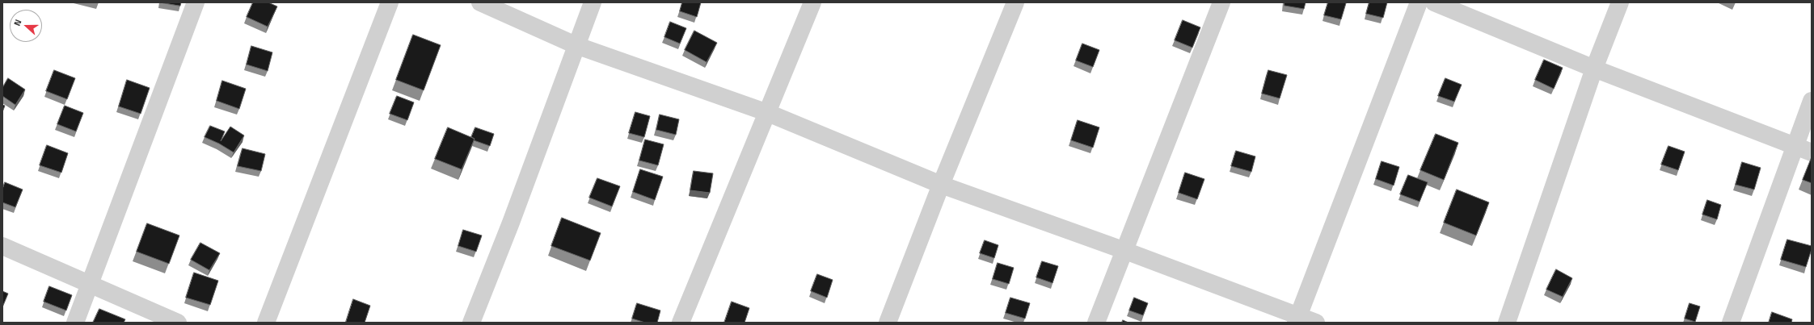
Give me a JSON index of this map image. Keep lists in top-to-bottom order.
{
  "north": "left"
}
